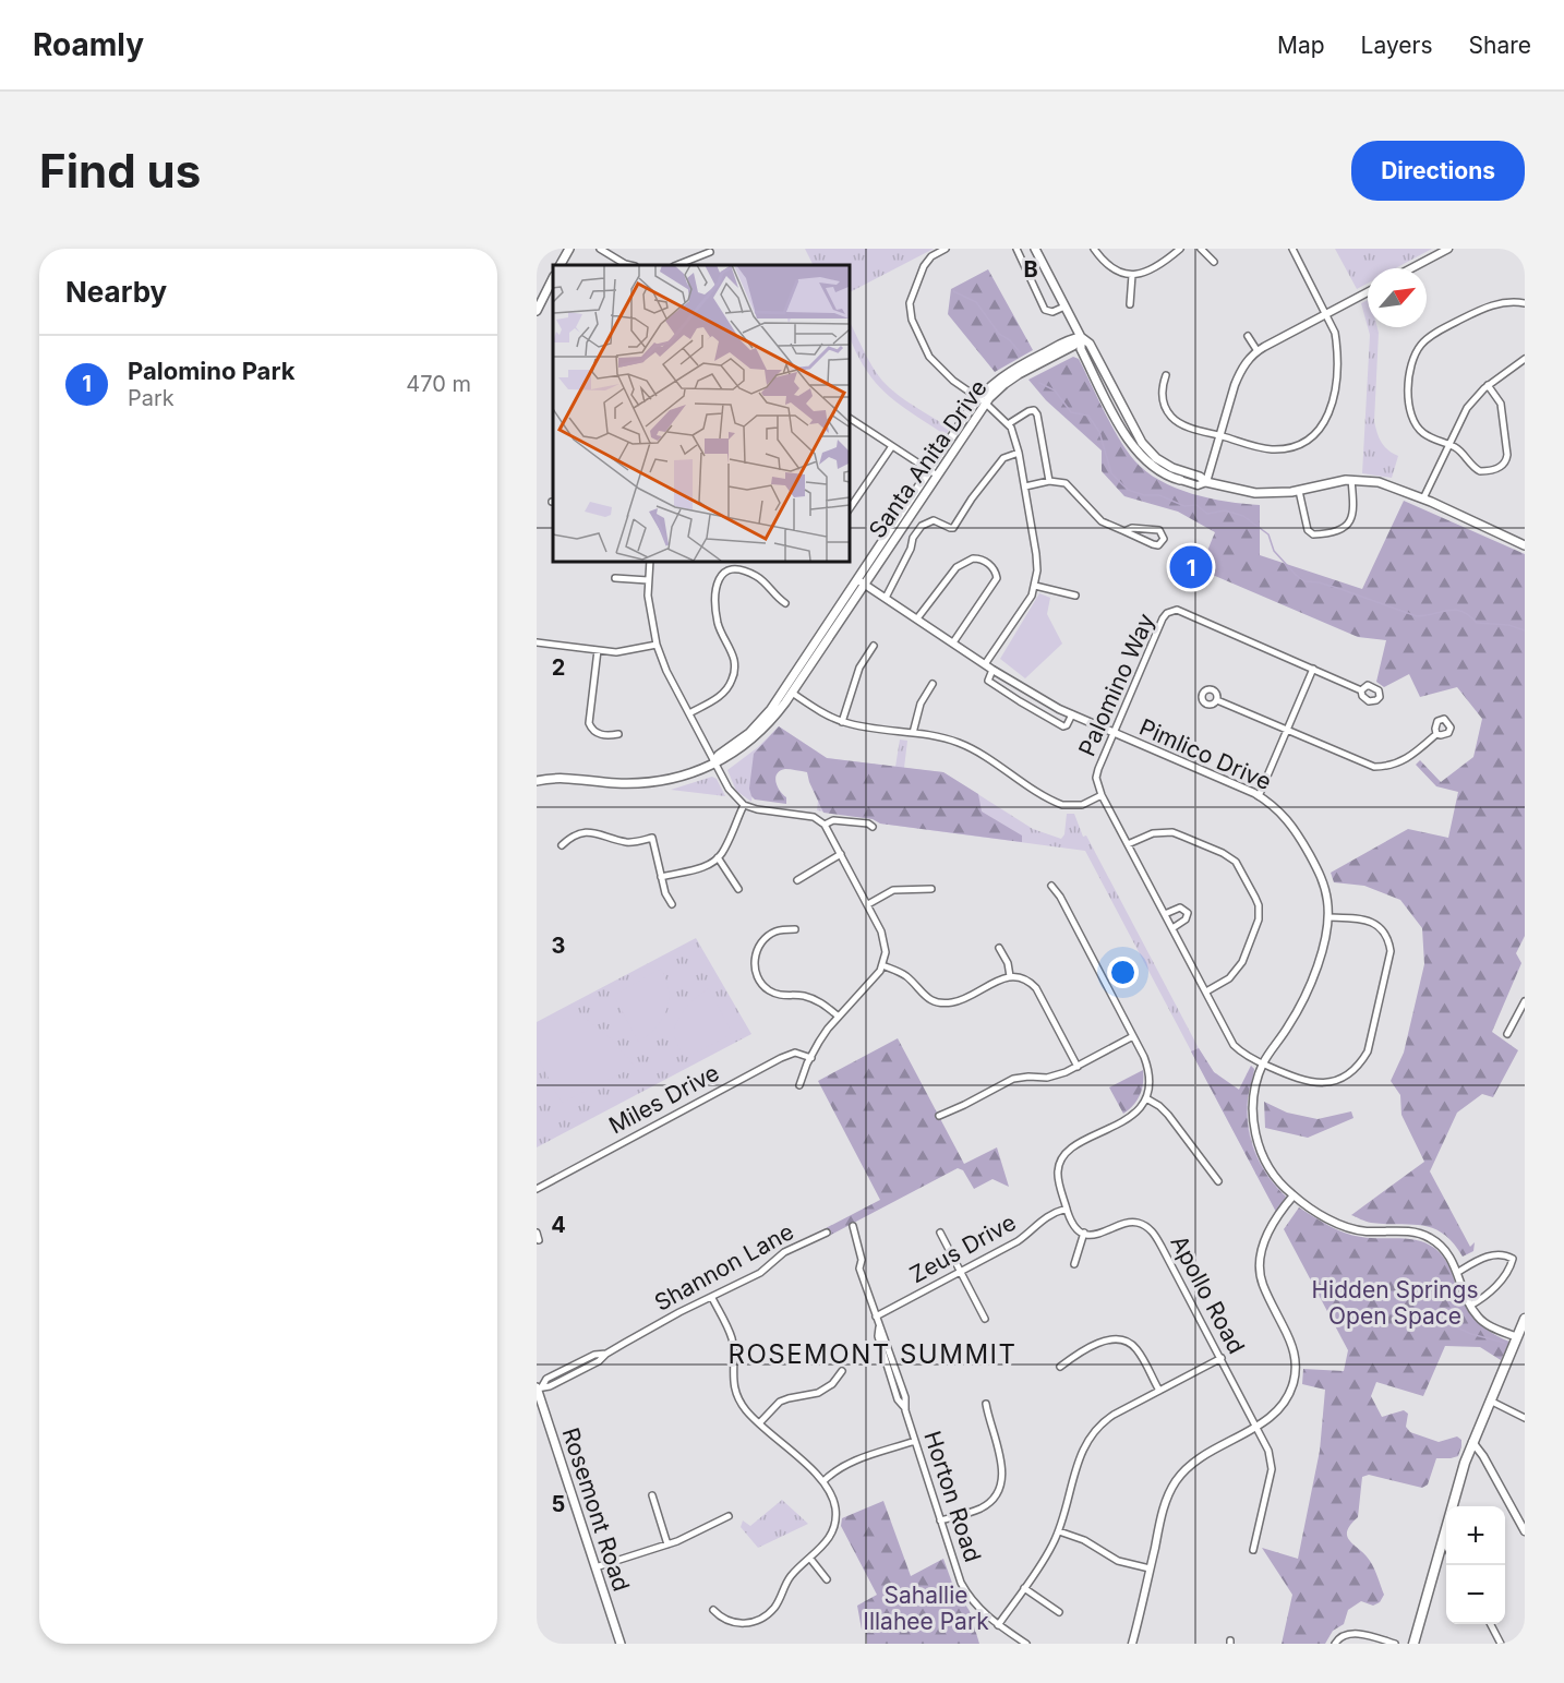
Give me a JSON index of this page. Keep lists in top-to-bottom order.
{
  "streets": {
    "main road": ["Santa Anita Drive", "Rosemont Road"],
    "street": [
      "Palomino Way",
      "Pimlico Drive",
      "Miles Drive",
      "Zeus Drive",
      "Shannon Lane",
      "Apollo Road",
      "Horton Road"
    ]
  },
  "crossings": [
    ["Santa Anita Drive", "Pimlico Drive"],
    ["Palomino Way", "Pimlico Drive"],
    ["Zeus Drive", "Horton Road"],
    ["Shannon Lane", "Rosemont Road"]
  ],
  "districts": ["ROSEMONT SUMMIT"],
  "parks": ["Hidden Springs Open Space", "Sahallie Illahee Park"],
  "north": "top right",
  "page": {
    "header": "Roamly",
    "nav": ["Map", "Layers", "Share"],
    "buttons": "Directions",
    "title": "Find us",
    "heading": "Nearby",
    "list": [
      {
        "mark": "1",
        "name": "Palomino Park",
        "note": "Park",
        "value": "470 m"
      }
    ],
    "pins": "1",
    "map_buttons": ["+", "−"]
  },
  "grid": {
    "columns": ["B"],
    "rows": [
      "2",
      "3",
      "4",
      "5"
    ]
  }
}
